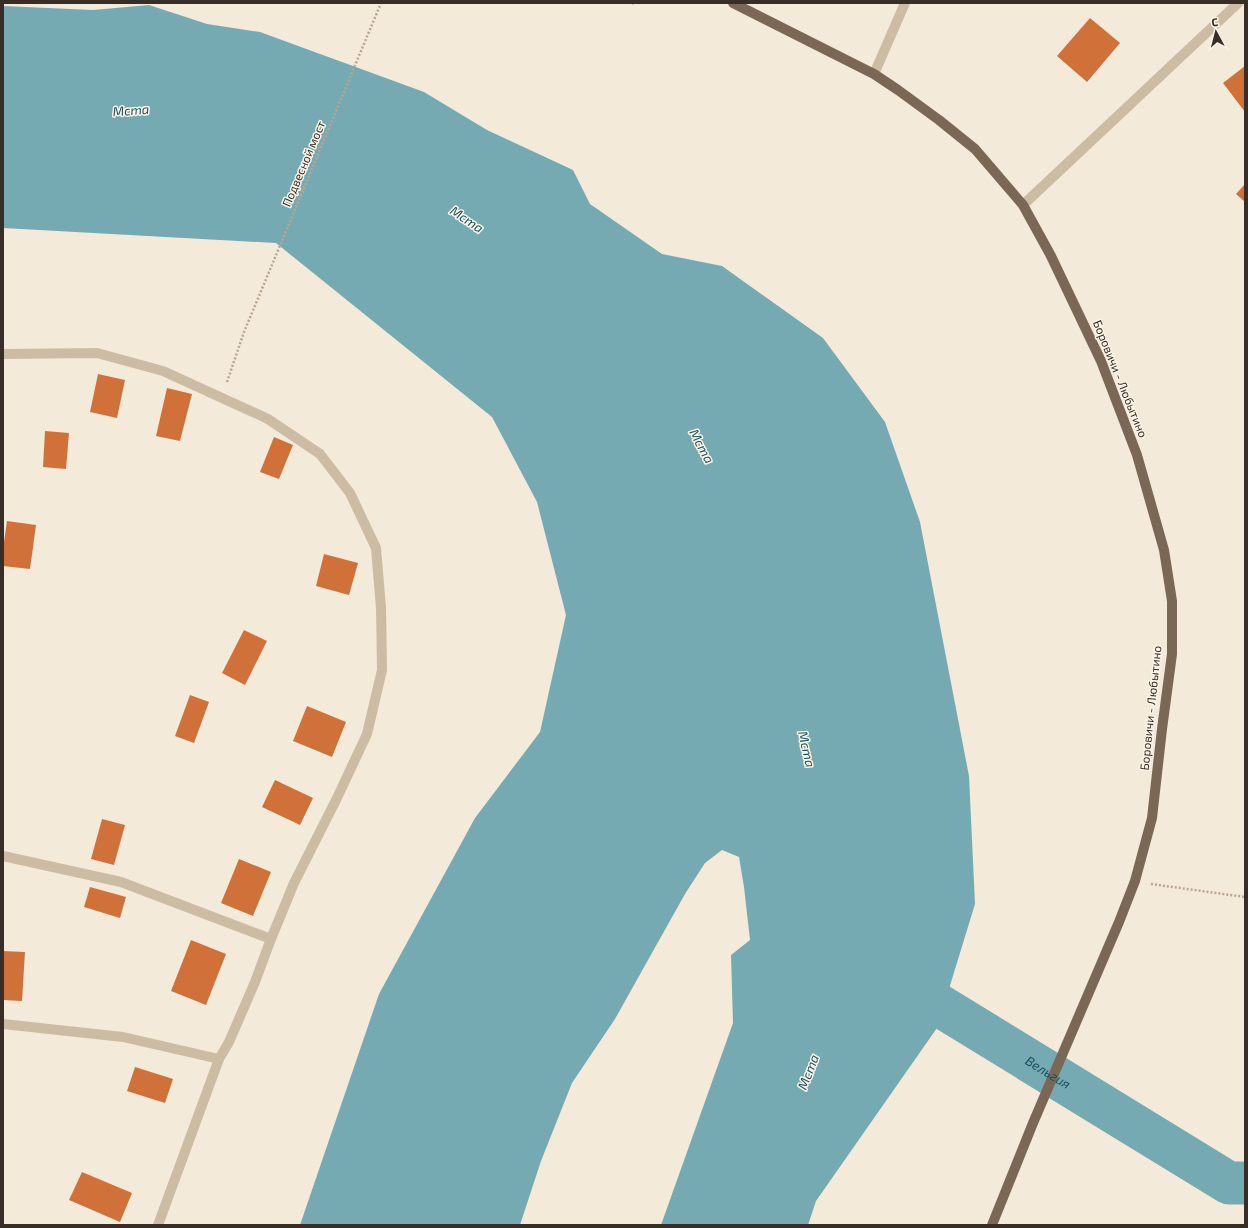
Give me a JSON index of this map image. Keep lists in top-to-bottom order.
{
  "streets": {
    "main road": ["Боровичи - Любытино"],
    "path": ["Подвесной мост"]
  },
  "water": ["Мста", "Вельгия"],
  "north": "top"
}
